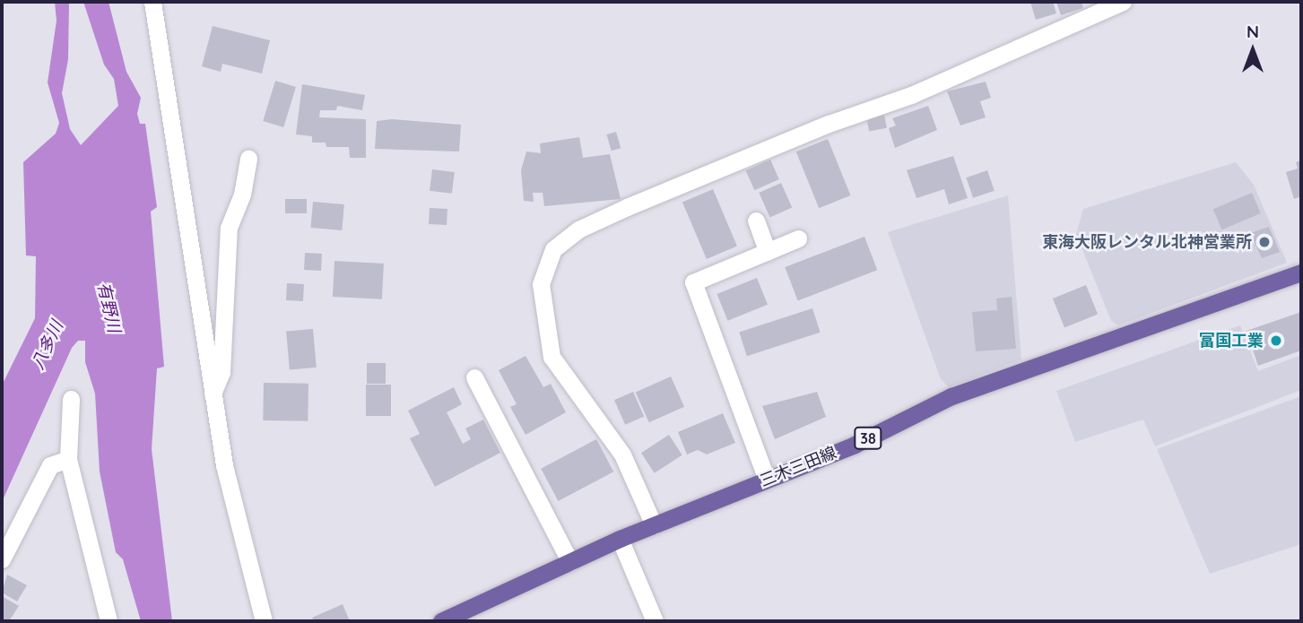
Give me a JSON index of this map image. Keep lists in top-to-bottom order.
{
  "streets": {
    "main road": ["38", "三木三田線"]
  },
  "water": ["有野川", "八多川"],
  "places": ["東海大阪レンタル北神営業所", "富国工業"],
  "north": "top"
}
